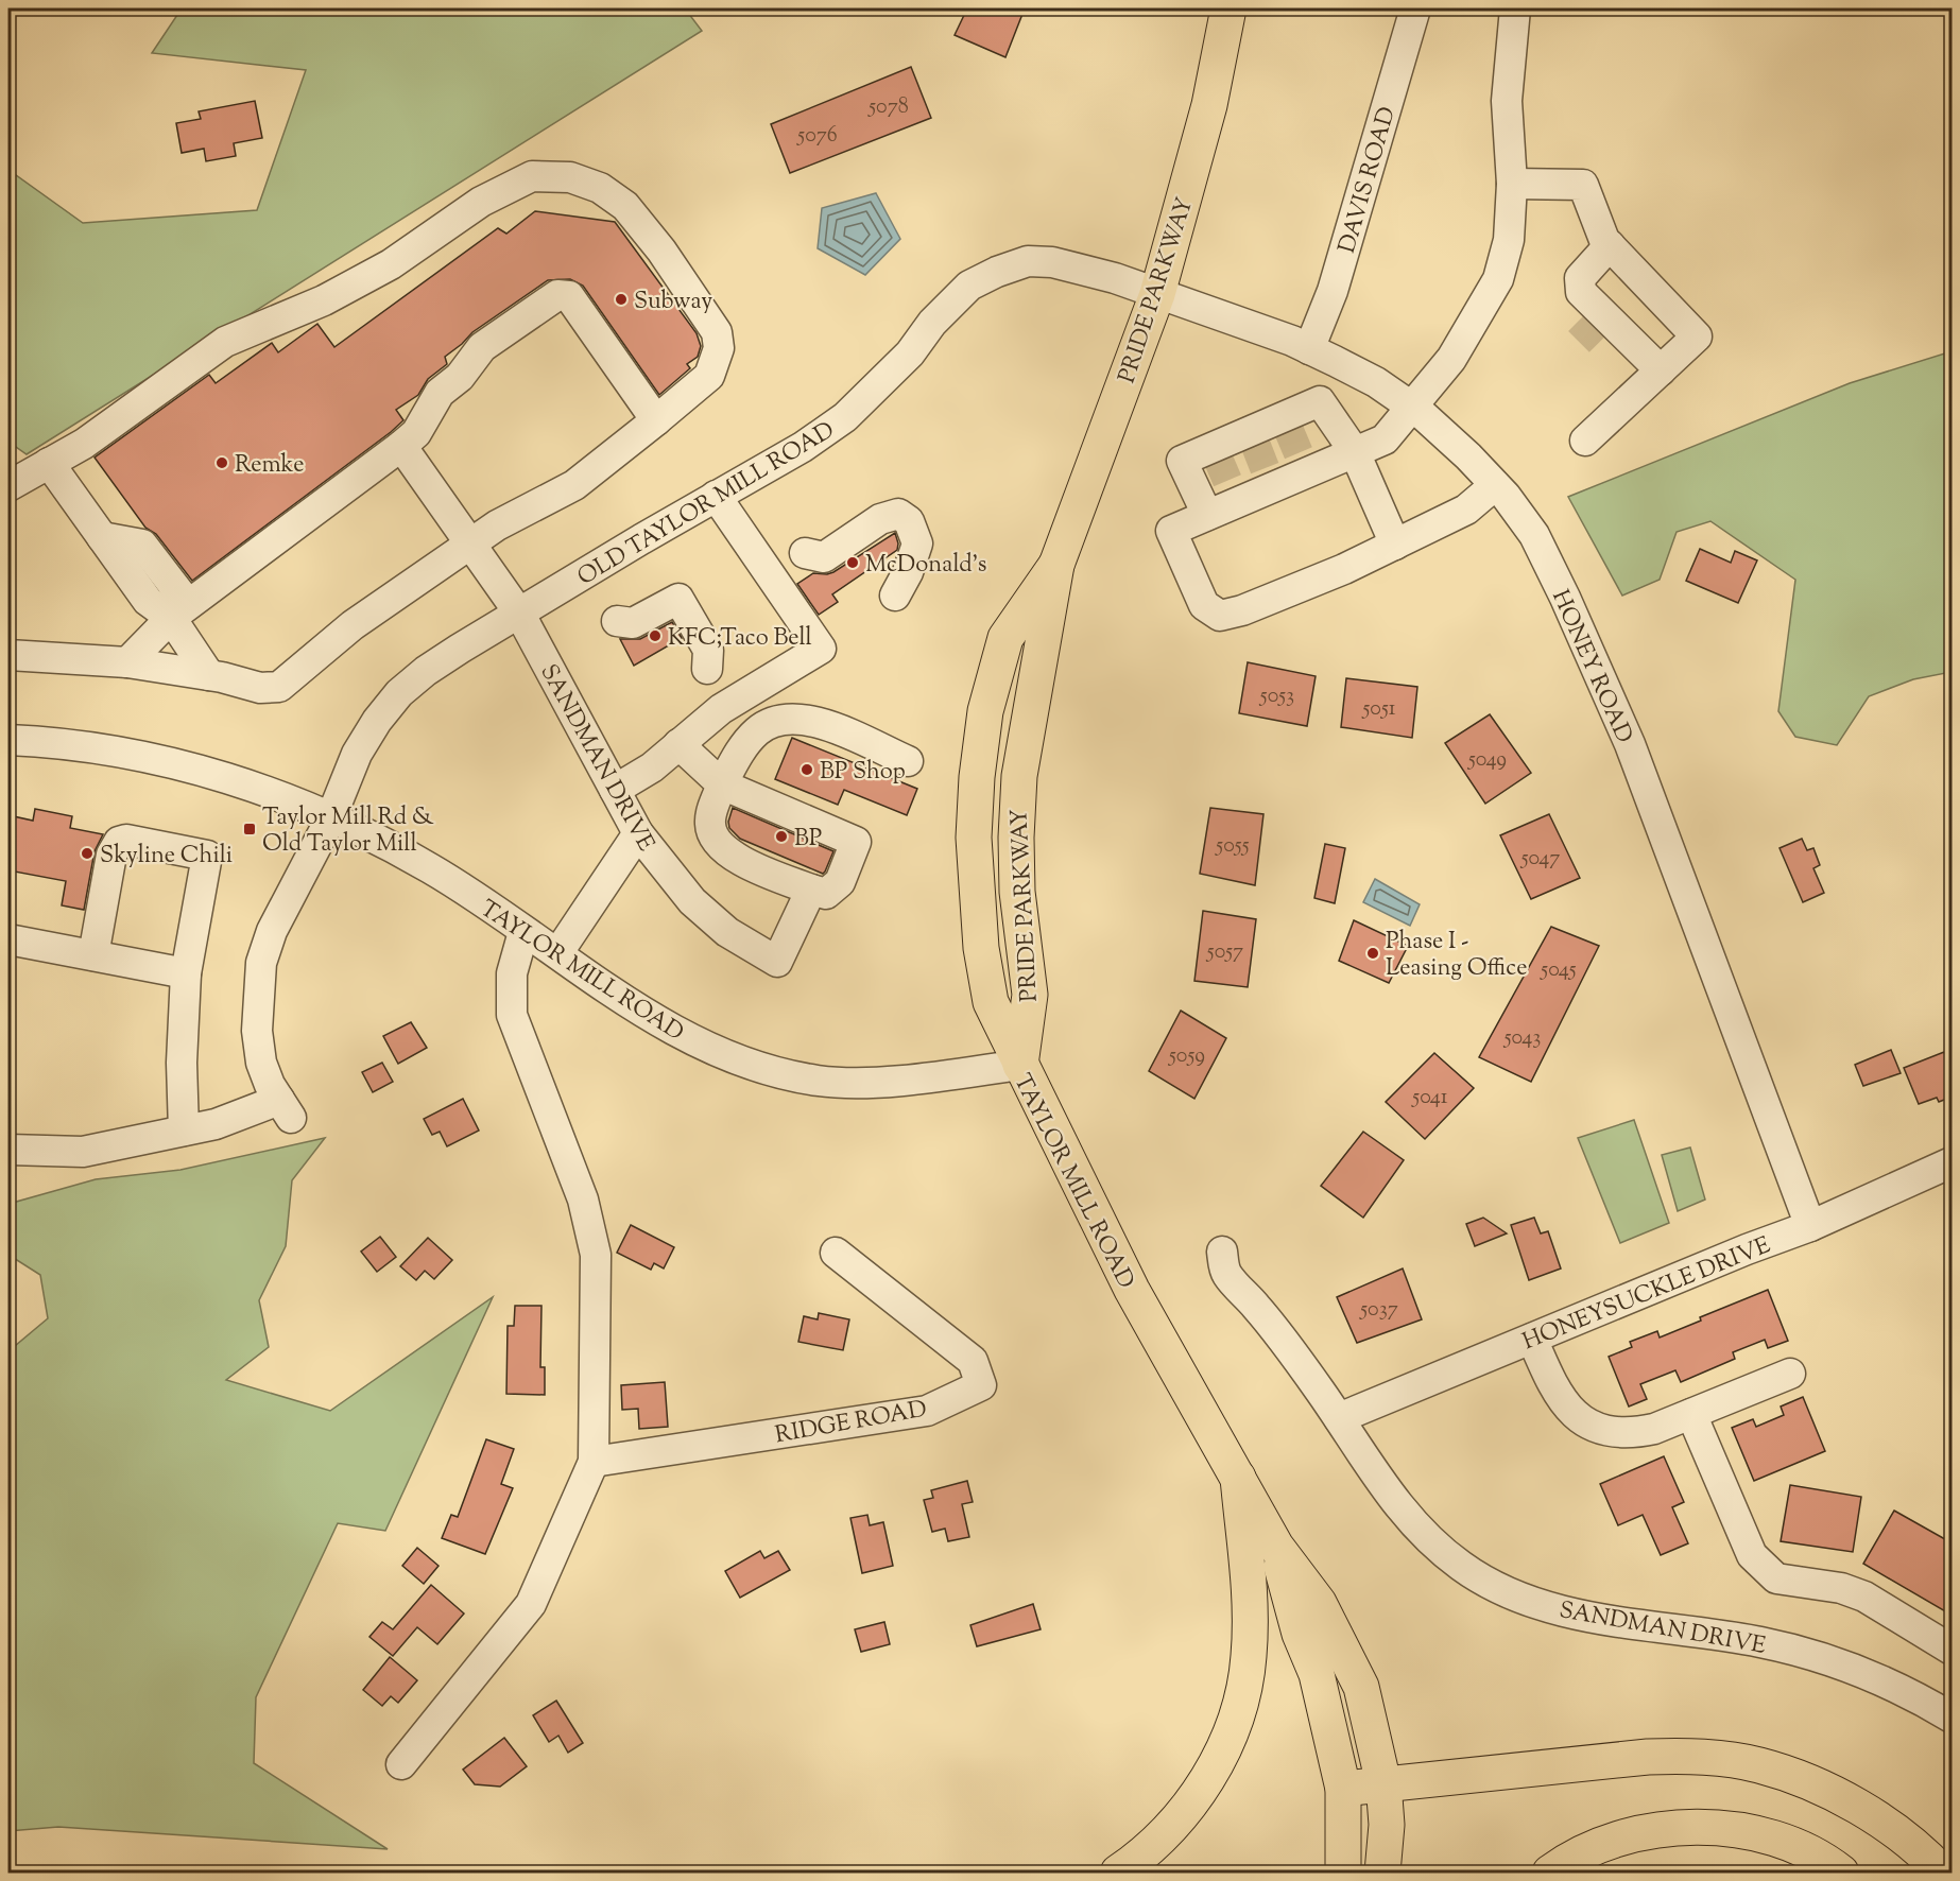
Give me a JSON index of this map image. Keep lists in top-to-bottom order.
{
  "streets": {
    "main road": ["PRIDE PARKWAY", "TAYLOR MILL ROAD"],
    "street": [
      "DAVIS ROAD",
      "OLD TAYLOR MILL ROAD",
      "HONEY ROAD",
      "SANDMAN DRIVE",
      "HONEYSUCKLE DRIVE",
      "RIDGE ROAD"
    ]
  },
  "crossings": [
    ["DAVIS ROAD", "HONEY ROAD"],
    ["PRIDE PARKWAY", "OLD TAYLOR MILL ROAD"],
    ["PRIDE PARKWAY", "HONEY ROAD"],
    ["PRIDE PARKWAY", "TAYLOR MILL ROAD"],
    ["OLD TAYLOR MILL ROAD", "HONEY ROAD"],
    ["OLD TAYLOR MILL ROAD", "SANDMAN DRIVE"],
    ["OLD TAYLOR MILL ROAD", "TAYLOR MILL ROAD"],
    ["HONEY ROAD", "HONEYSUCKLE DRIVE"],
    ["SANDMAN DRIVE", "HONEYSUCKLE DRIVE"]
  ],
  "places": {
    "other": [
      "Subway",
      "Remke",
      "McDonald's",
      "KFC;Taco Bell",
      "BP Shop",
      "BP",
      "Skyline Chili",
      "Phase I - Leasing Office"
    ],
    "transit": ["Taylor Mill Rd & Old Taylor Mill"]
  },
  "house_numbers": [
    "5078",
    "5076",
    "5053",
    "5051",
    "5049",
    "5055",
    "5047",
    "5057",
    "5045",
    "5043",
    "5059",
    "5041",
    "5037"
  ]
}
